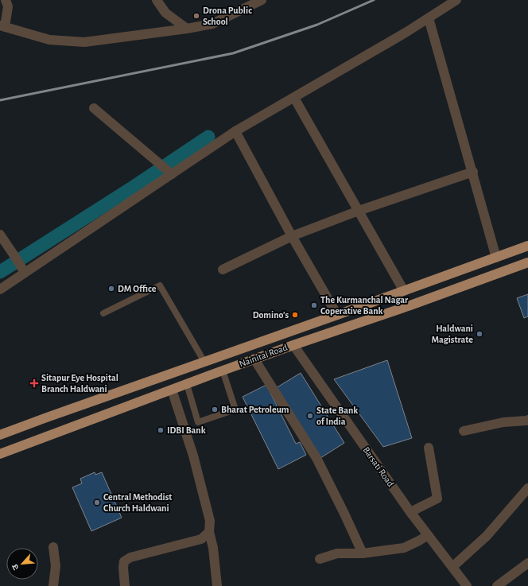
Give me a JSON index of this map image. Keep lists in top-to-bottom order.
{
  "streets": {
    "highway": ["Nainital Road"],
    "street": ["Barsati Road"]
  },
  "crossings": [
    ["Nainital Road", "Barsati Road"]
  ],
  "places": {
    "other": [
      "Drona Public School",
      "DM Office",
      "The Kurmanchal Nagar Coperative Bank",
      "Domino's",
      "Haldwani Magistrate",
      "Bharat Petroleum",
      "State Bank of India",
      "IDBI Bank",
      "Central Methodist Church Haldwani"
    ],
    "health": ["Sitapur Eye Hospital Branch Haldwani"]
  },
  "north": "bottom left"
}
